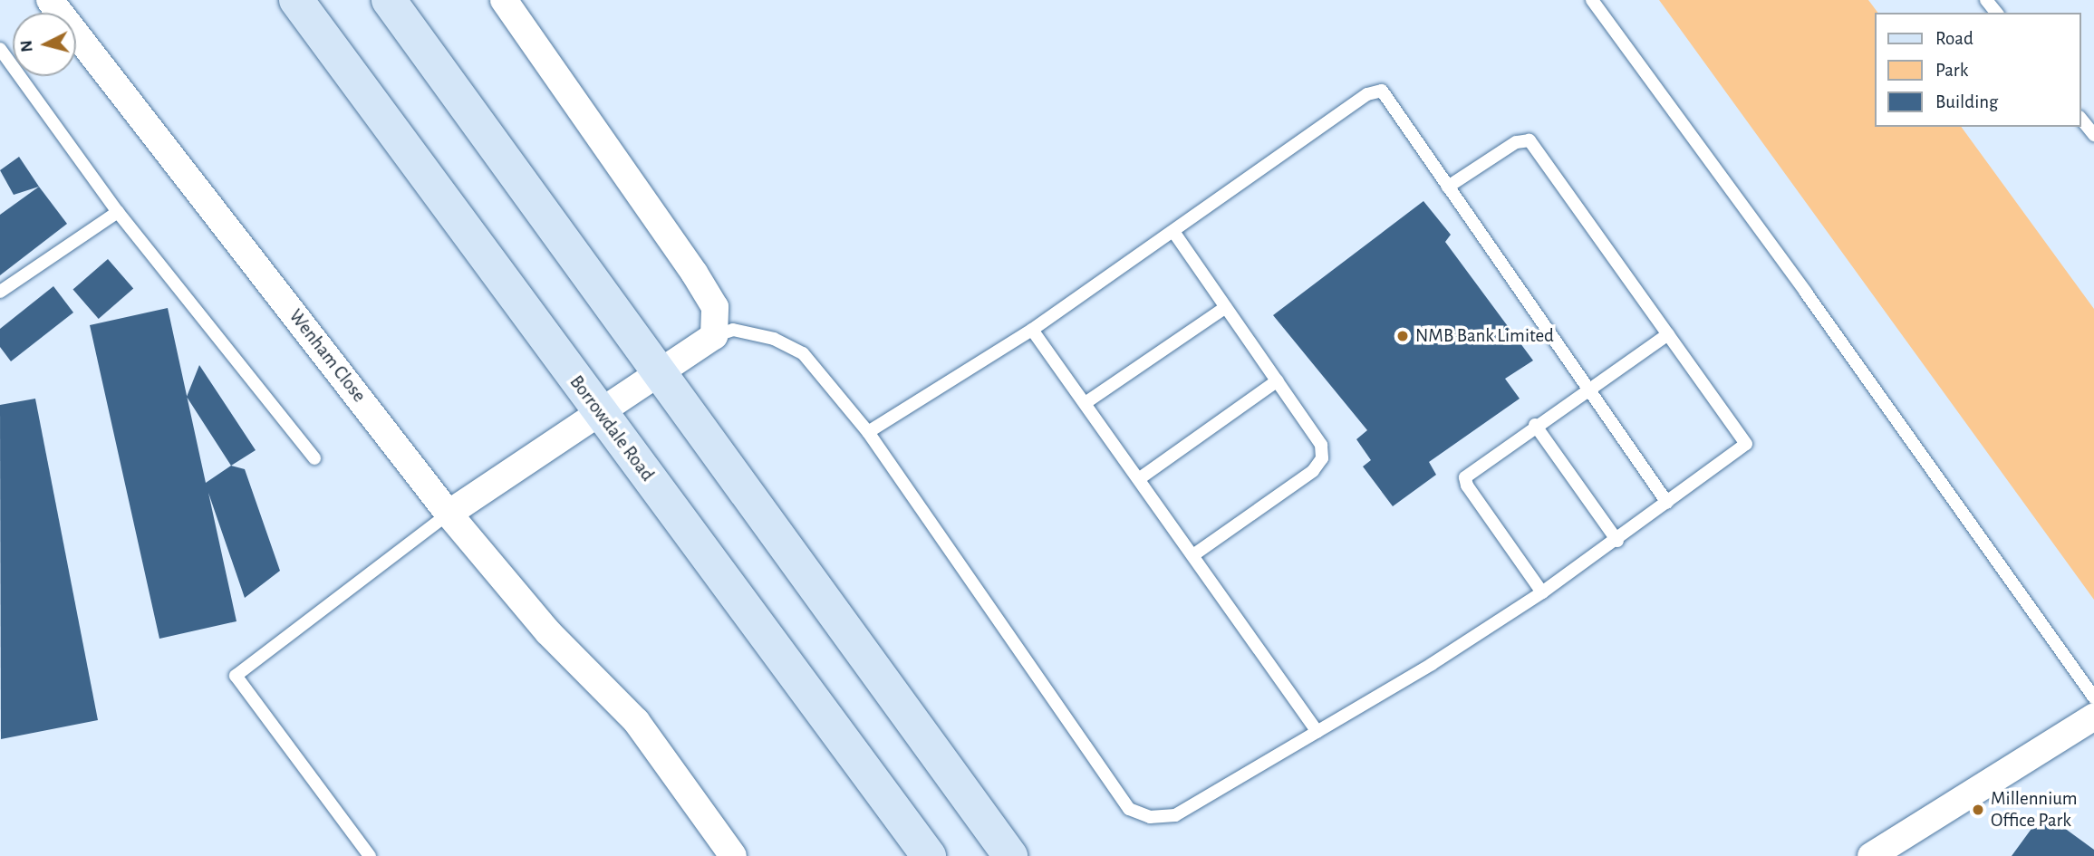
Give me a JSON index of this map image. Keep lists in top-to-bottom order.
{
  "streets": {
    "main road": ["Borrowdale Road"],
    "street": ["Wenham Close"]
  },
  "places": ["NMB Bank Limited", "Millennium Office Park"],
  "legend": ["Road", "Park", "Building"],
  "north": "left"
}
